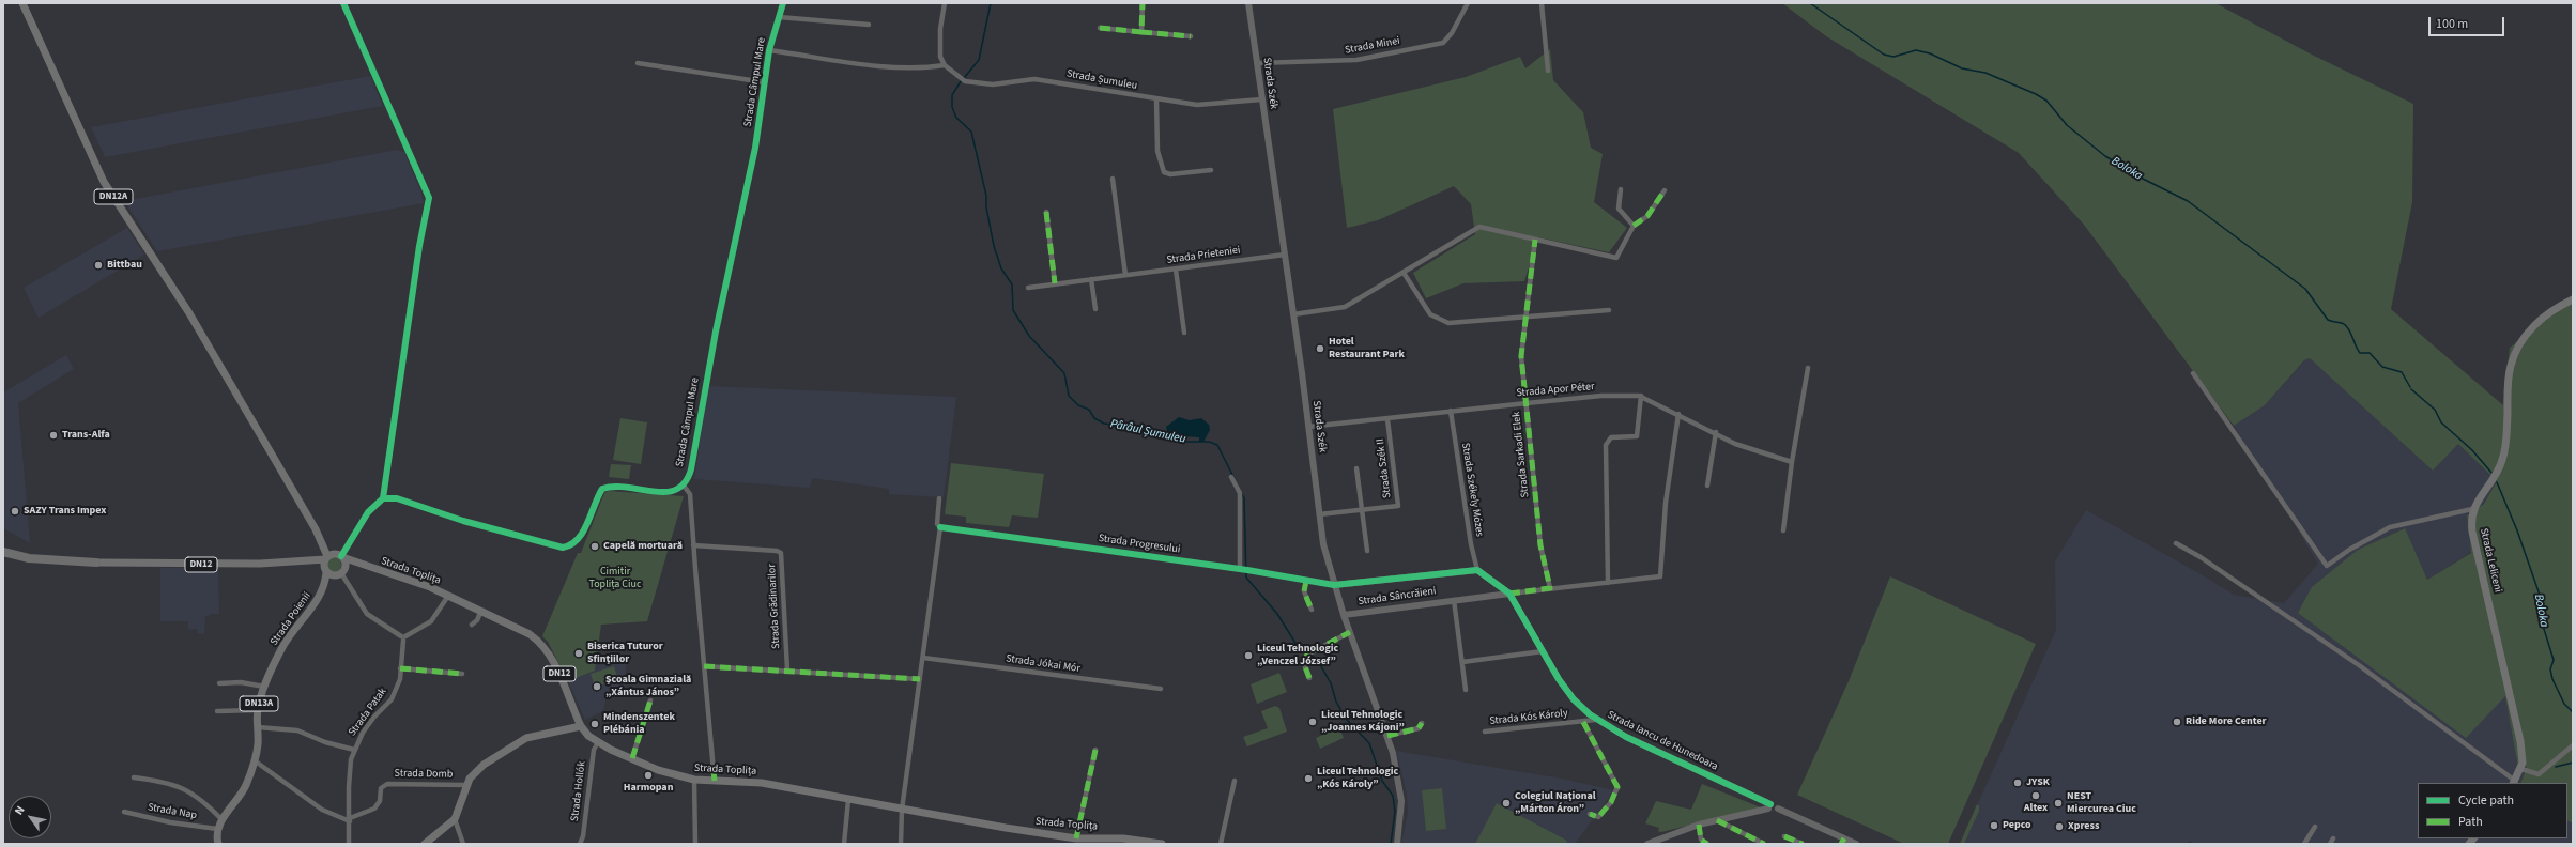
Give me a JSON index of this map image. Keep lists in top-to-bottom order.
{
  "streets": {
    "highway": ["DN12"],
    "main road": [
      "DN12A",
      "Strada Leliceni",
      "Strada Toplița",
      "Strada Poienii",
      "DN13A"
    ],
    "street": [
      "Strada Minei",
      "Strada Șumuleu",
      "Strada Câmpul Mare",
      "Strada Szék",
      "Strada Prieteniei",
      "Strada Apor Péter",
      "Strada Sarkadi Elek",
      "Strada Szék II",
      "Strada Székely Mózes",
      "Strada Progresului",
      "Strada Sâncrăieni",
      "Strada Grădinarilor",
      "Strada Jókai Mór",
      "Strada Patak",
      "Strada Kós Károly",
      "Strada Iancu de Hunedoara",
      "Strada Domb",
      "Strada Hollók",
      "Strada Nap"
    ]
  },
  "crossings": [
    ["Strada Minei", "Strada Szék"],
    ["Strada Șumuleu", "Strada Szék"],
    ["Strada Szék", "Strada Prieteniei"],
    ["Strada Szék", "Strada Apor Péter"],
    ["Strada Szék", "Strada Szék II"],
    ["Strada Szék", "Strada Progresului"],
    ["Strada Szék", "Strada Sâncrăieni"],
    ["DN12A", "DN12"],
    ["DN12A", "Strada Toplița"],
    ["DN12A", "Strada Poienii"],
    ["Strada Apor Péter", "Strada Sarkadi Elek"],
    ["Strada Apor Péter", "Strada Szék II"],
    ["Strada Apor Péter", "Strada Székely Mózes"],
    ["Strada Székely Mózes", "Strada Iancu de Hunedoara"],
    ["DN12", "Strada Toplița"],
    ["DN12", "Strada Poienii"],
    ["Strada Toplița", "Strada Hollók"],
    ["Strada Sâncrăieni", "Strada Iancu de Hunedoara"],
    ["Strada Poienii", "Strada Nap"],
    ["Strada Patak", "Strada Domb"]
  ],
  "water": ["Boloka", "Pârâul Șumuleu"],
  "parks": ["Cimitir Toplița Ciuc"],
  "places": [
    "Bittbau",
    "Hotel Restaurant Park",
    "Trans-Alfa",
    "SAZY Trans Impex",
    "Capelă mortuară",
    "Biserica Tuturor Sfințiilor",
    "Liceul Tehnologic „Venczel József”",
    "Școala Gimnazială „Xántus János”",
    "Liceul Tehnologic „Joannes Kájoni”",
    "Ride More Center",
    "Mindenszentek Plébánia",
    "Harmopan",
    "Liceul Tehnologic „Kós Károly”",
    "JYSK",
    "Altex",
    "Colegiul Național „Márton Áron”",
    "NEST Miercurea Ciuc",
    "Pepco",
    "Xpress"
  ],
  "legend": ["Cycle path", "Path"],
  "scale_bar": "100 m",
  "north": "top left"
}
